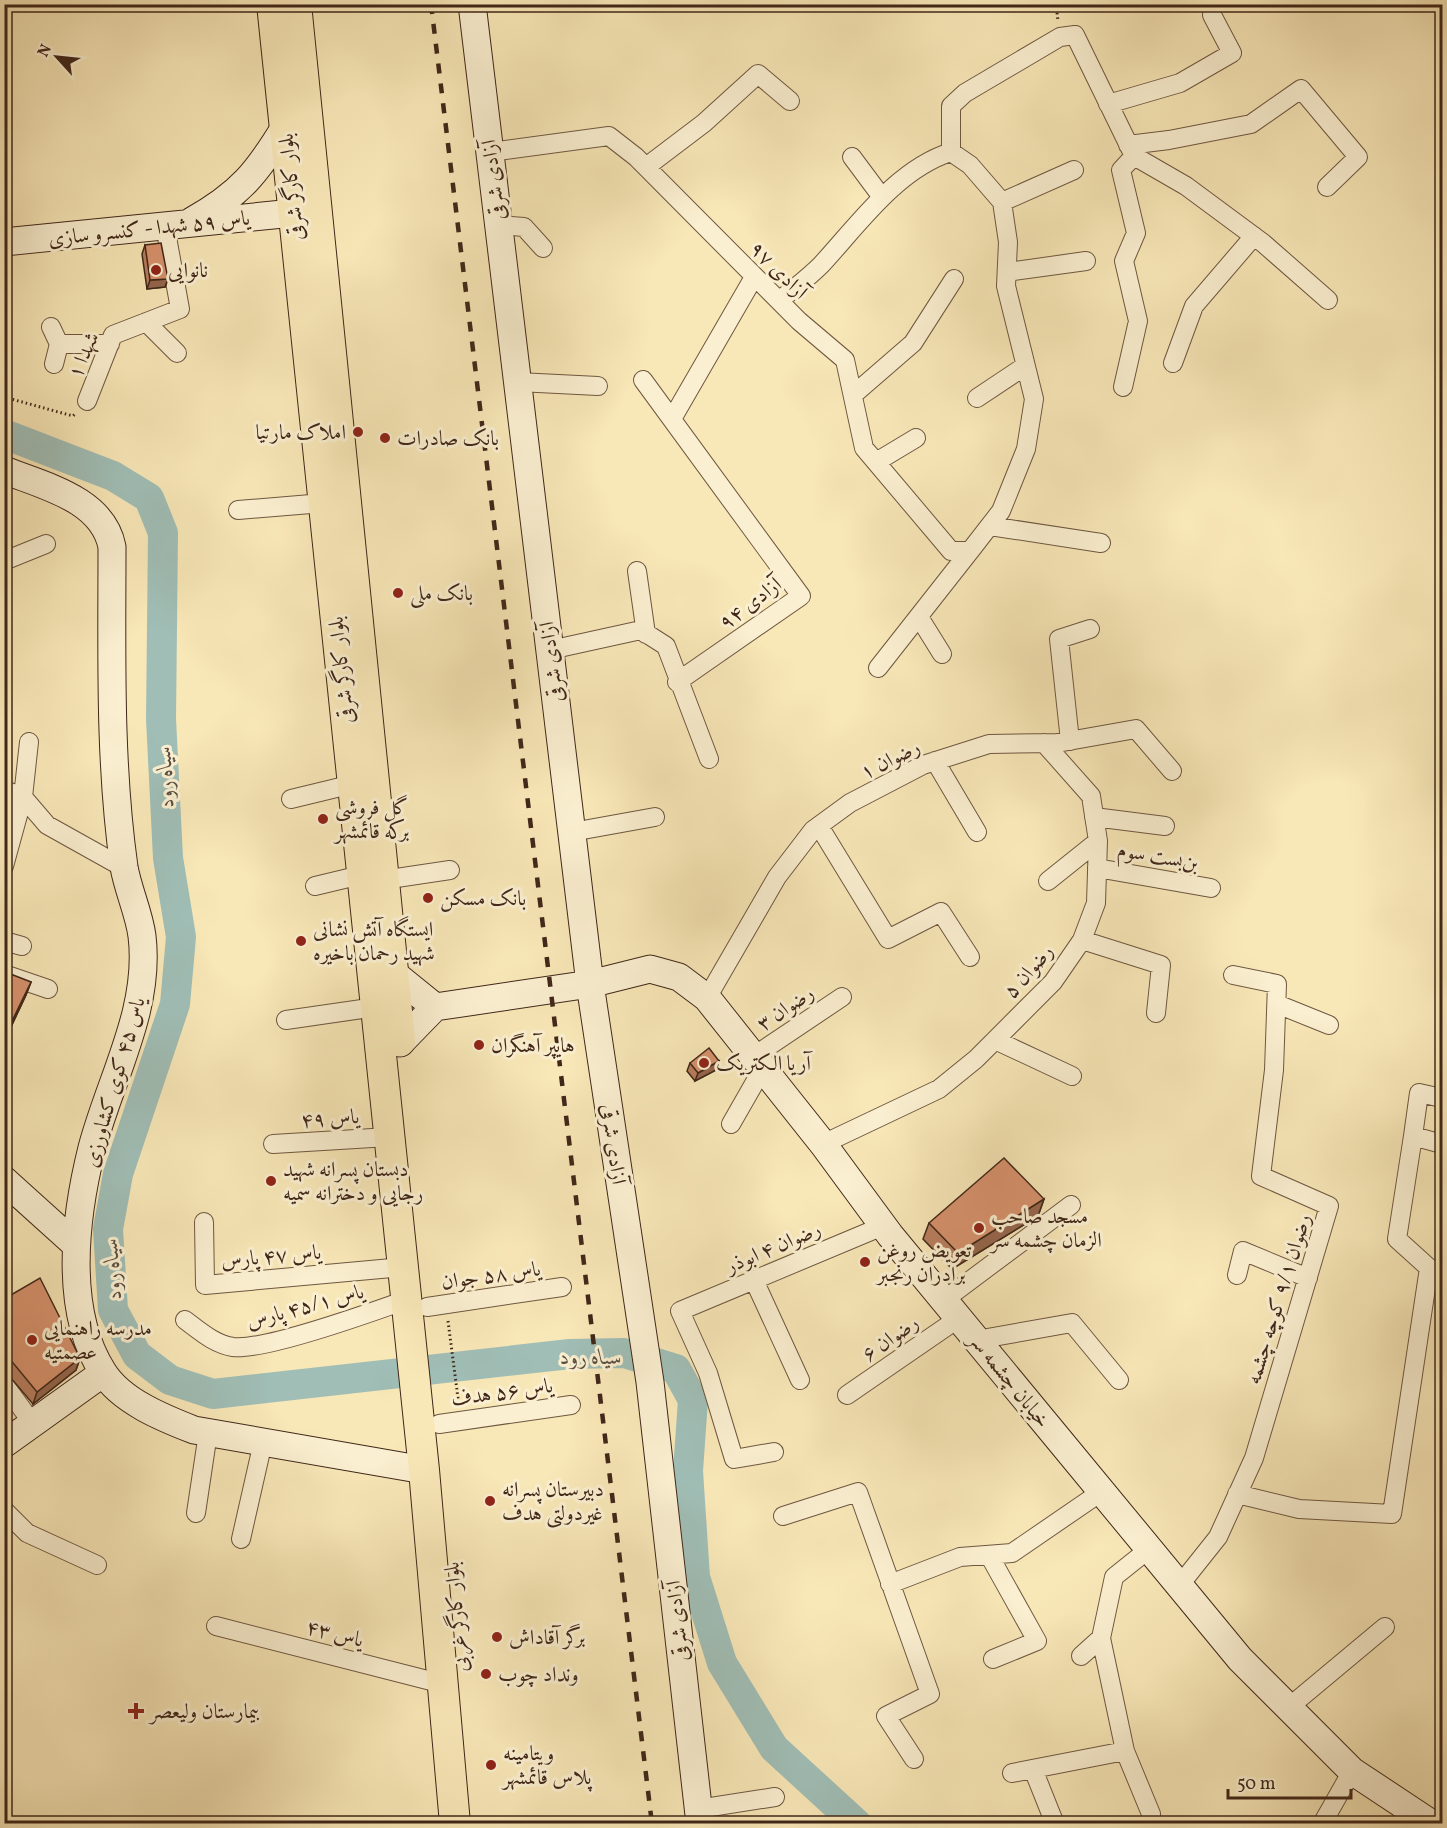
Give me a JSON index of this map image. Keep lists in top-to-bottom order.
{
  "streets": {
    "main road": ["بلوار کارگر شرقی", "بلوار کارگر غربی"],
    "street": [
      "آزادی شرقی",
      "یاس ۵۹ شهدا - کنسرو سازی",
      "آزادی ۹۷",
      "شهدا ۱",
      "آزادی ۹۴",
      "رضوان ۱",
      "بن‌بست سوم",
      "رضوان ۵",
      "رضوان ۳",
      "یاس ۴۵ کوی کشاورزی",
      "یاس ۴۹",
      "رضوان ۴ ابوذر",
      "یاس ۴۷ پارس",
      "یاس ۵۸ جوان",
      "رضوان ۹/۱ کوچه چشمه",
      "یاس ۴۵/۱ پارس",
      "رضوان ۶",
      "خیابان چشمه سر",
      "یاس ۵۶ هدف",
      "یاس ۴۳"
    ]
  },
  "crossings": [
    ["آزادی شرقی", "آزادی ۹۷"],
    ["آزادی شرقی", "خیابان چشمه سر"],
    ["بلوار کارگر شرقی", "یاس ۵۹ شهدا - کنسرو سازی"],
    ["بلوار کارگر شرقی", "یاس ۴۹"],
    ["بلوار کارگر شرقی", "یاس ۴۷ پارس"],
    ["بلوار کارگر شرقی", "یاس ۵۸ جوان"],
    ["بلوار کارگر شرقی", "یاس ۴۵/۱ پارس"],
    ["یاس ۵۹ شهدا - کنسرو سازی", "شهدا ۱"],
    ["رضوان ۱", "رضوان ۵"],
    ["رضوان ۱", "خیابان چشمه سر"],
    ["بن‌بست سوم", "رضوان ۵"],
    ["رضوان ۵", "خیابان چشمه سر"],
    ["رضوان ۳", "خیابان چشمه سر"],
    ["یاس ۴۵ کوی کشاورزی", "بلوار کارگر غربی"],
    ["رضوان ۴ ابوذر", "خیابان چشمه سر"],
    ["یاس ۵۸ جوان", "یاس ۴۵/۱ پارس"],
    ["رضوان ۹/۱ کوچه چشمه", "خیابان چشمه سر"],
    ["رضوان ۶", "خیابان چشمه سر"],
    ["یاس ۵۶ هدف", "بلوار کارگر غربی"],
    ["بلوار کارگر غربی", "یاس ۴۳"]
  ],
  "water": ["سیاه رود"],
  "places": {
    "other": [
      "نانوایی",
      "املاک مارتیا",
      "بانک صادرات",
      "بانک ملی",
      "گل فروشی برکه قائمشهر",
      "بانک مسکن",
      "ایستگاه آتش نشانی شهید رحمان باخیره",
      "هایپر آهنگران",
      "آریا الکتریک",
      "دبستان پسرانه شهید رجایی و دخترانه سمیه",
      "مسجد صاحب الزمان چشمه سر",
      "تعویض روغن برادران رنجبر",
      "مدرسه راهنمایی عصمتیه",
      "دبیرستان پسرانه غیردولتی هدف",
      "برگر آقاداش",
      "ونداد چوب",
      "ویتامینه پلاس قائمشهر"
    ],
    "health": ["بیمارستان ولیعصر"]
  },
  "scale_bar": "50 m",
  "north": "top left"
}
